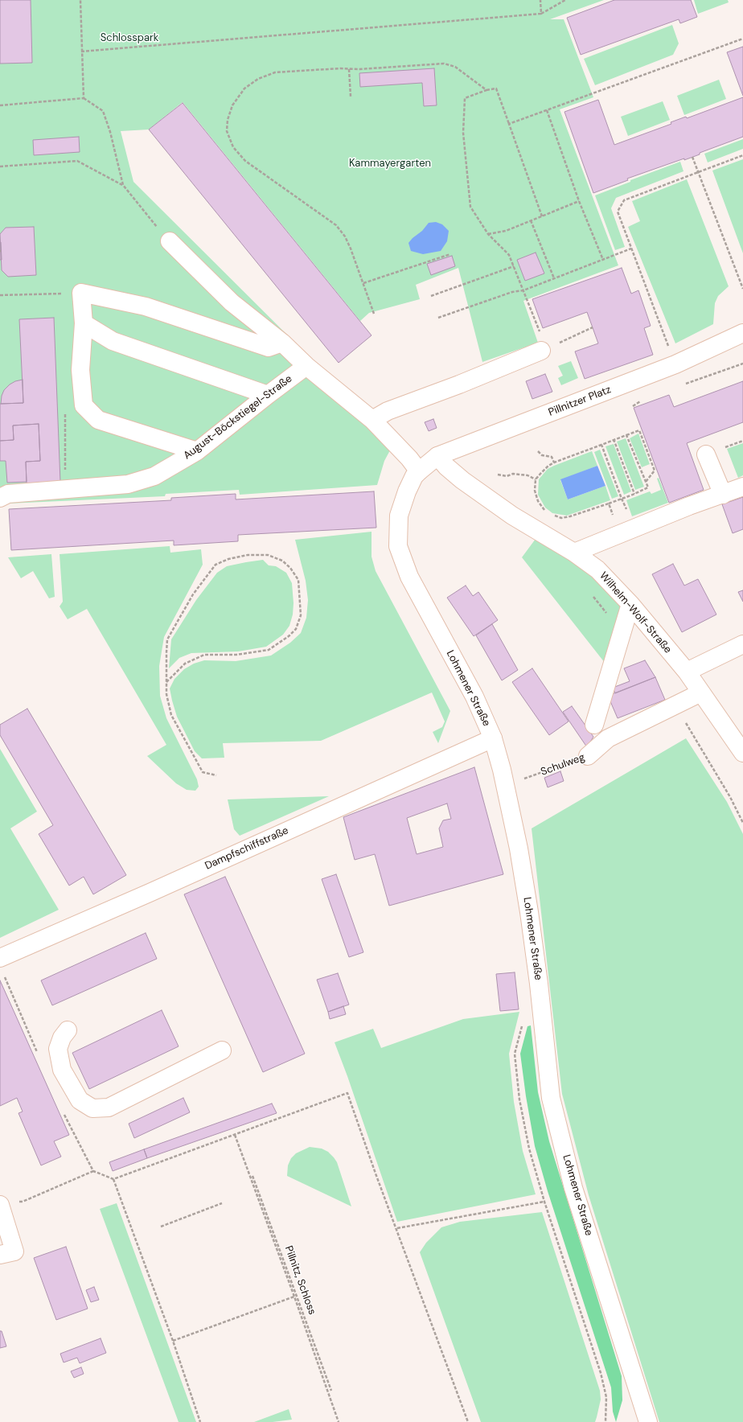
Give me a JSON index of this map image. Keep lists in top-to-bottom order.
{
  "streets": {
    "street": [
      "Pillnitzer Platz",
      "August-Böckstiegel-Straße",
      "Wilhelm-Wolf-Straße",
      "Lohmener Straße",
      "Schulweg",
      "Dampfschiffstraße"
    ],
    "path": ["Pillnitz, Schloss"]
  },
  "crossings": [
    ["Pillnitzer Platz", "Wilhelm-Wolf-Straße"],
    ["Pillnitzer Platz", "Lohmener Straße"],
    ["Wilhelm-Wolf-Straße", "Schulweg"],
    ["Lohmener Straße", "Schulweg"],
    ["Lohmener Straße", "Dampfschiffstraße"]
  ],
  "parks": ["Schlosspark", "Kammayergarten"]
}
